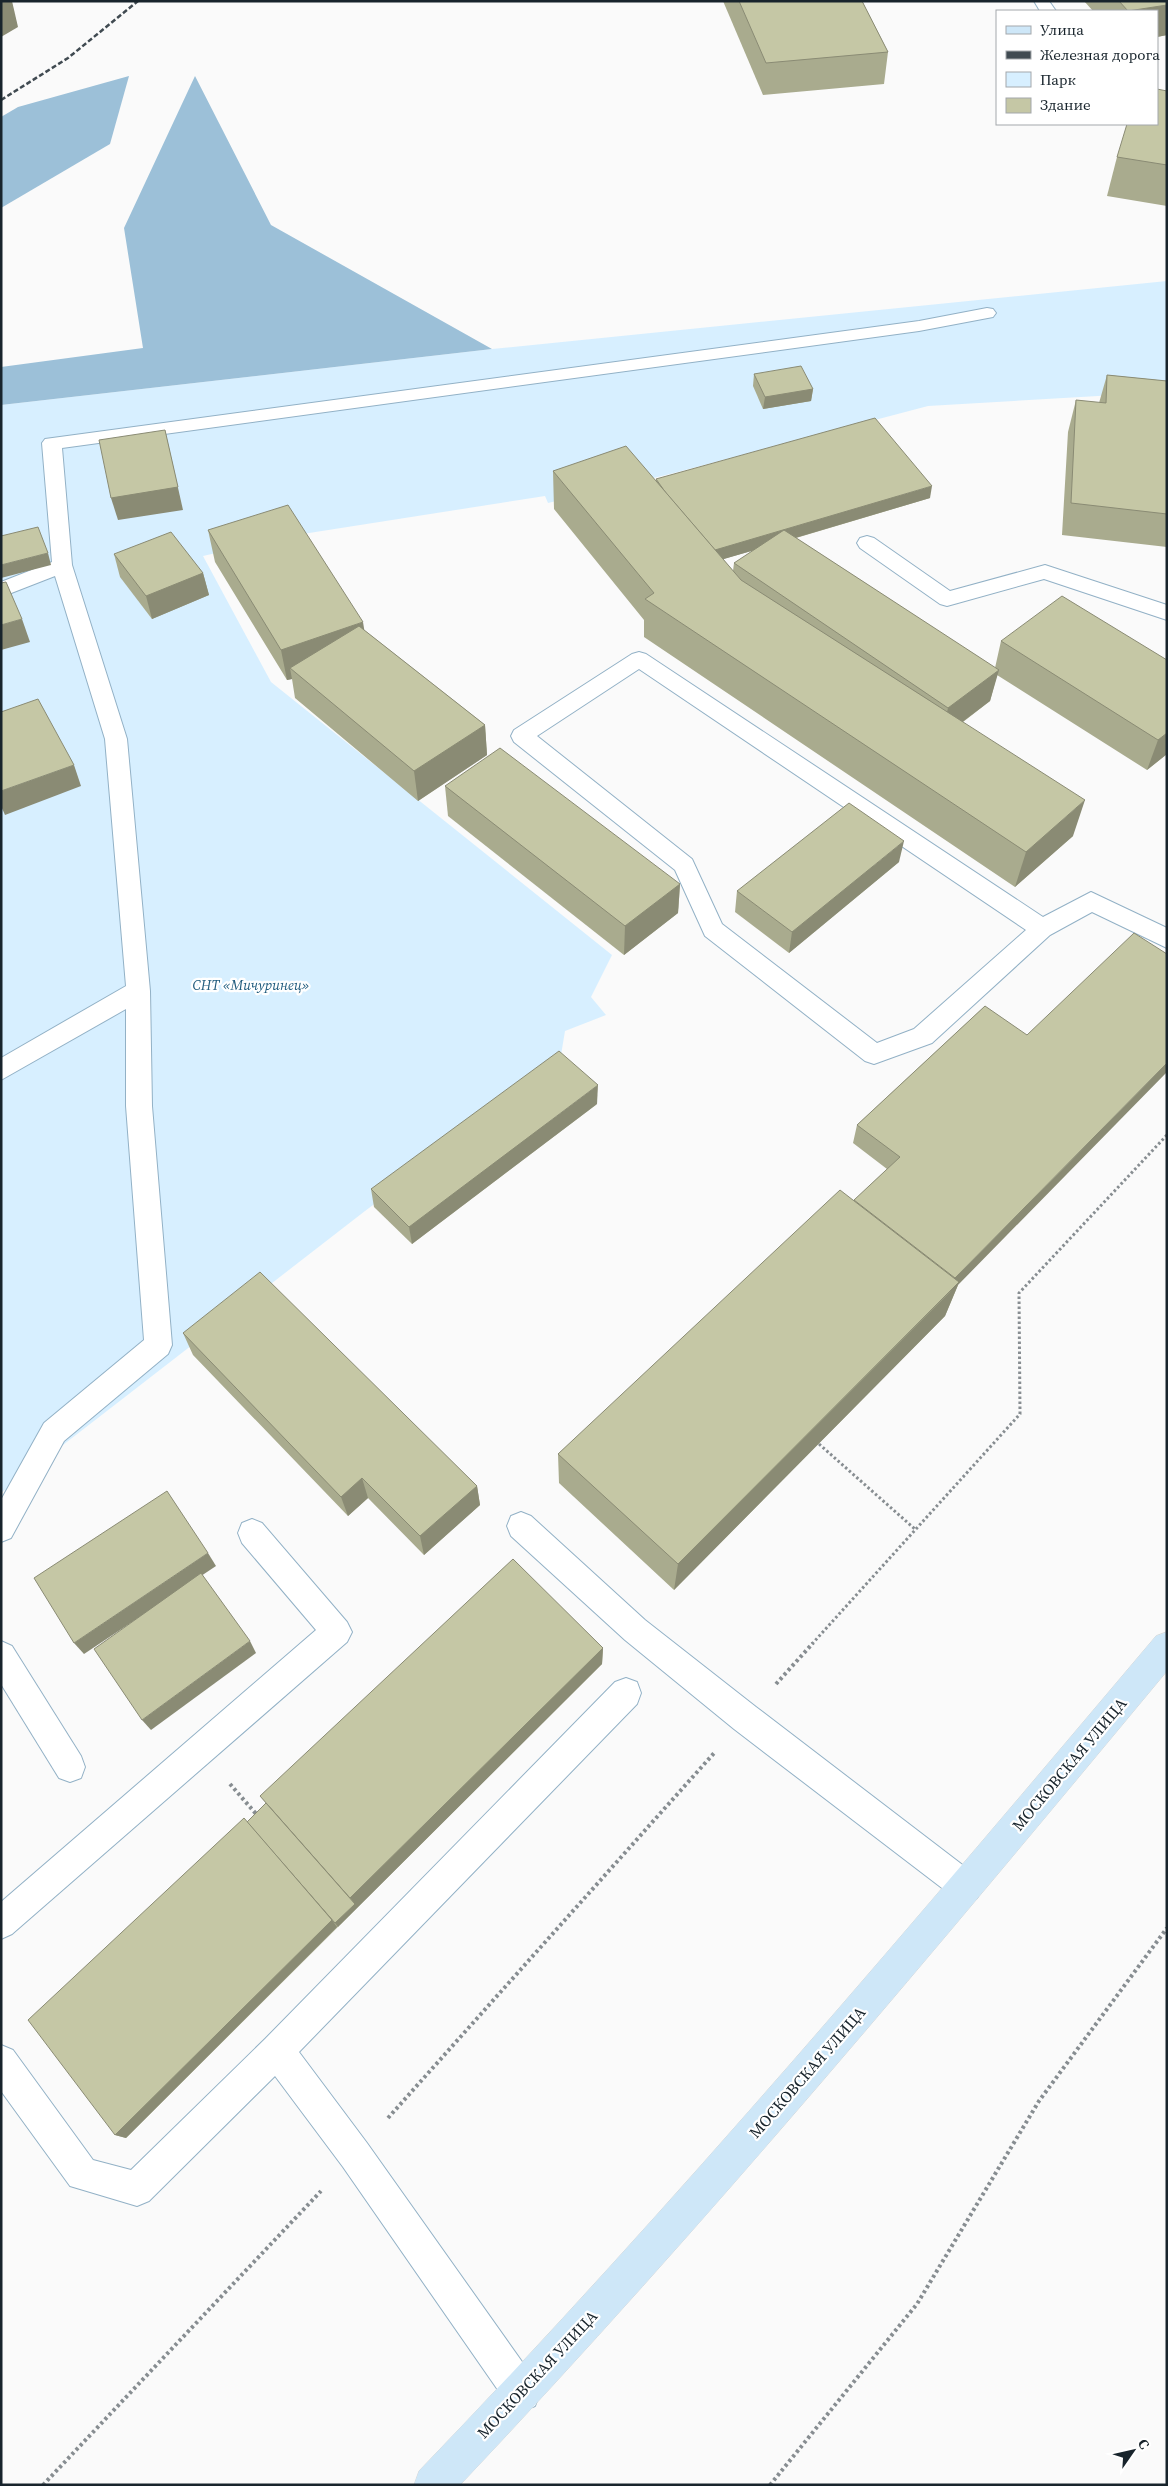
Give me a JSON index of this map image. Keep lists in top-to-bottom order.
{
  "streets": {
    "main road": ["МОСКОВСКАЯ УЛИЦА"]
  },
  "parks": ["СНТ «Мичуринец»"],
  "legend": [
    "Улица",
    "Железная дорога",
    "Парк",
    "Здание"
  ],
  "north": "top right"
}
